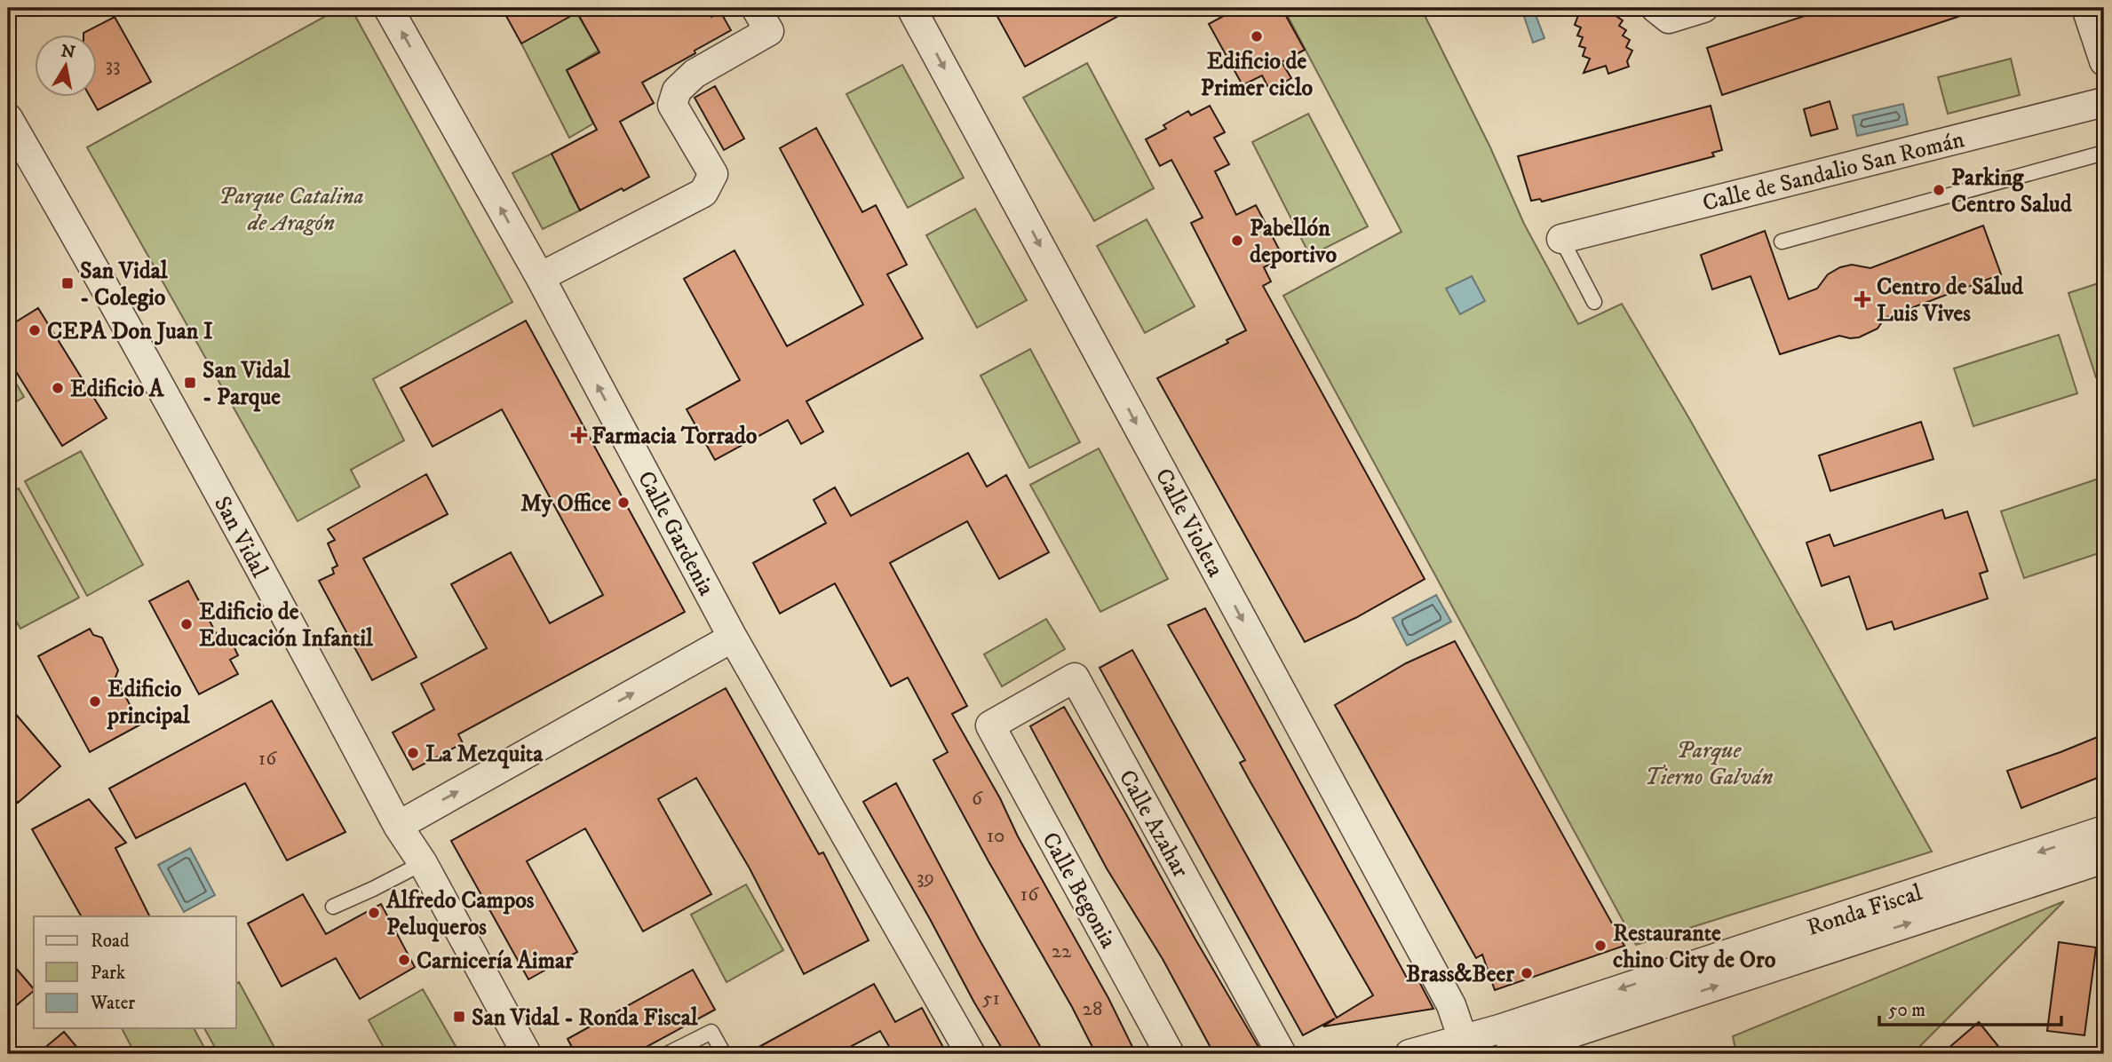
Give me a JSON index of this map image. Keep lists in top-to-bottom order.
{
  "streets": {
    "street": [
      "Calle de Sandalio San Román",
      "Calle Violeta",
      "Calle Gardenia",
      "San Vidal",
      "Calle Azahar",
      "Calle Begonia",
      "Ronda Fiscal"
    ]
  },
  "crossings": [
    ["Calle Violeta", "Ronda Fiscal"],
    ["Calle Azahar", "Calle Begonia"]
  ],
  "one_way": ["Calle Violeta", "Calle Gardenia"],
  "parks": ["Parque Catalina de Aragón", "Parque Tierno Galván"],
  "places": {
    "other": [
      "Edificio de Primer ciclo",
      "Parking Centro Salud",
      "Pabellón deportivo",
      "CEPA Don Juan I",
      "Edificio A",
      "My Office",
      "Edificio de Educación Infantil",
      "Edificio principal",
      "La Mezquita",
      "Alfredo Campos Peluqueros",
      "Restaurante chino City de Oro",
      "Carnicería Aimar",
      "Brass&Beer"
    ],
    "transit": ["San Vidal - Colegio", "San Vidal - Parque", "San Vidal - Ronda Fiscal"],
    "health": ["Centro de Salud Luis Vives", "Farmacia Torrado"]
  },
  "house_numbers": [
    "33",
    "16",
    "6",
    "10",
    "39",
    "16",
    "22",
    "51",
    "28"
  ],
  "legend": ["Road", "Park", "Water"],
  "scale_bar": "50 m",
  "north": "top"
}
